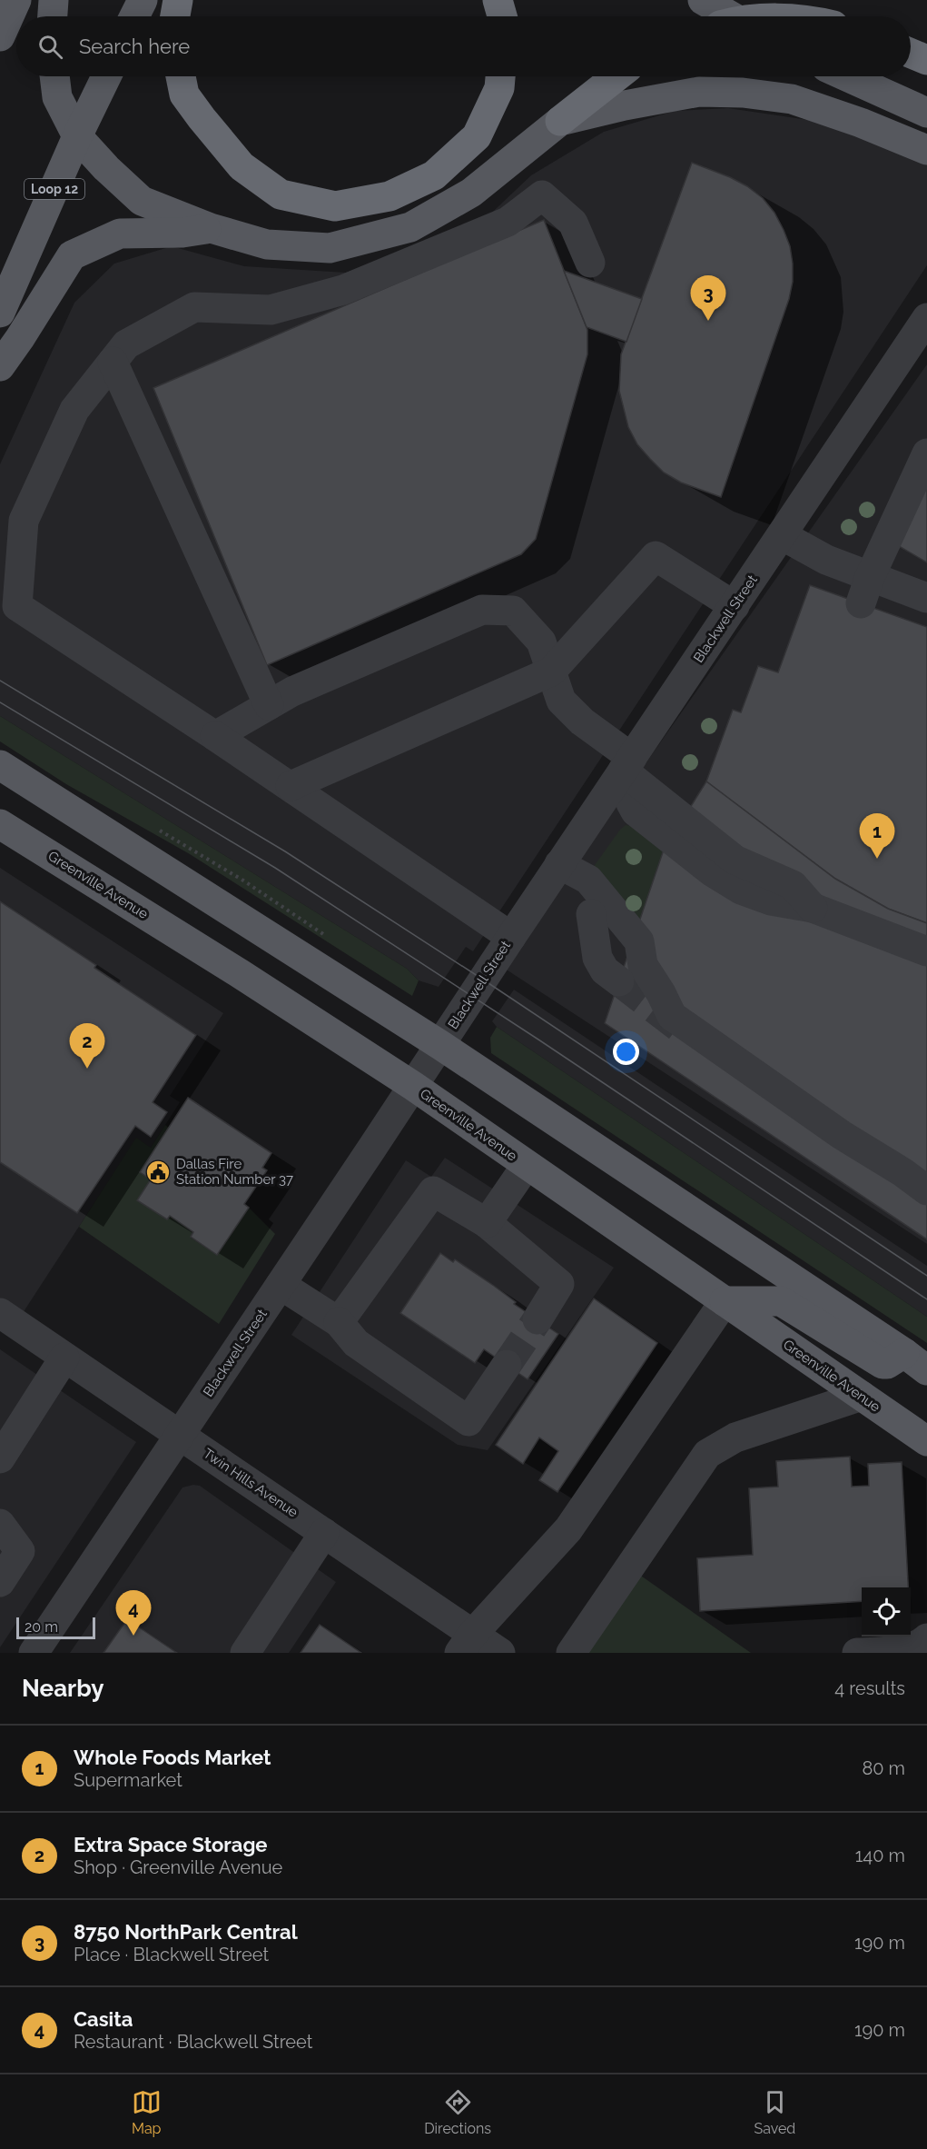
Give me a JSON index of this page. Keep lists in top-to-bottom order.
{
  "streets": {
    "main road": ["Loop 12", "Greenville Avenue"],
    "street": ["Blackwell Street", "Twin Hills Avenue"]
  },
  "crossings": [
    ["Blackwell Street", "Greenville Avenue"],
    ["Blackwell Street", "Twin Hills Avenue"]
  ],
  "places": {
    "public building": ["Dallas Fire Station Number 37"]
  },
  "scale_bar": "20 m",
  "page": {
    "search": "Search here",
    "pins": [
      "3",
      "1",
      "2",
      "4"
    ],
    "scale": "20 m",
    "heading": ["Nearby", "4 results"],
    "list": [
      {
        "mark": "1",
        "name": "Whole Foods Market",
        "note": "Supermarket",
        "value": "80 m"
      },
      {
        "mark": "2",
        "name": "Extra Space Storage",
        "note": "Shop · Greenville Avenue",
        "value": "140 m"
      },
      {
        "mark": "3",
        "name": "8750 NorthPark Central",
        "note": "Place · Blackwell Street",
        "value": "190 m"
      },
      {
        "mark": "4",
        "name": "Casita",
        "note": "Restaurant · Blackwell Street",
        "value": "190 m"
      }
    ],
    "nav": ["Map", "Directions", "Saved"]
  }
}
